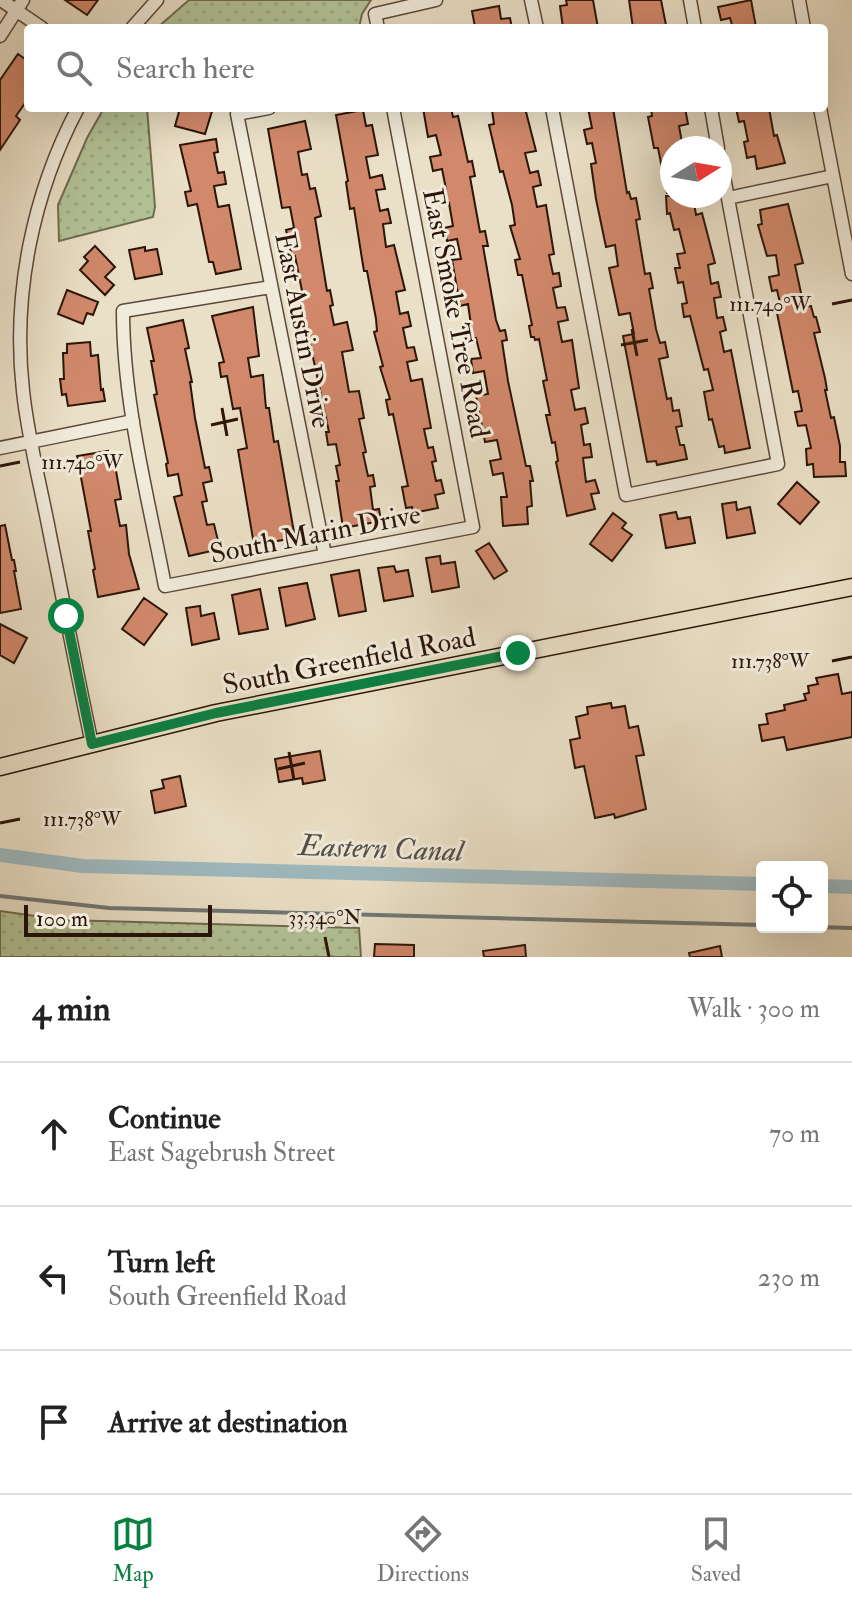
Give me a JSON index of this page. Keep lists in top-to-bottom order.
{
  "streets": {
    "main road": ["South Greenfield Road"],
    "street": ["East Smoke Tree Road", "East Austin Drive", "South Marin Drive"]
  },
  "crossings": [
    ["East Smoke Tree Road", "South Marin Drive"],
    ["East Austin Drive", "South Marin Drive"]
  ],
  "water": ["Eastern Canal"],
  "scale_bar": "100 m",
  "north": "right",
  "page": {
    "search": "Search here",
    "scale": "100 m",
    "heading": ["4 min", "Walk · 300 m"],
    "list": [
      ["Continue", "East Sagebrush Street", "70 m"],
      ["Turn left", "South Greenfield Road", "230 m"],
      "Arrive at destination"
    ],
    "nav": ["Map", "Directions", "Saved"]
  },
  "coordinates": ["111.740°W", "111.738°W", "33.340°N"]
}
